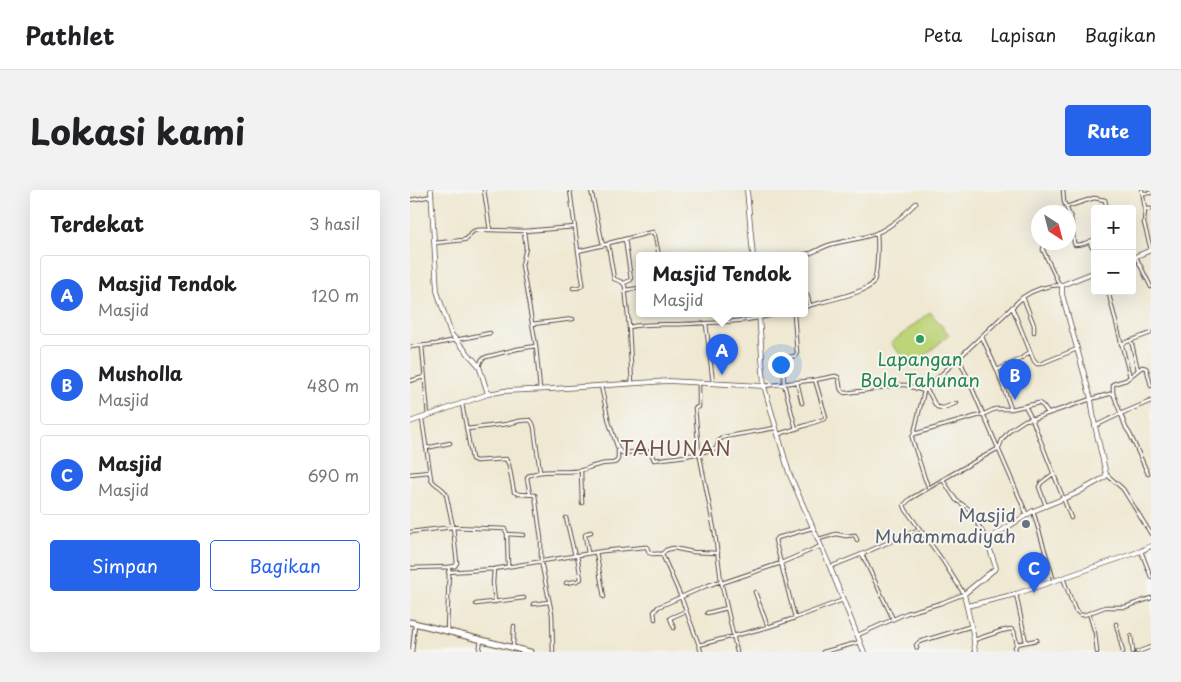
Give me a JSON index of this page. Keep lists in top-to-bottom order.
{
  "districts": ["TAHUNAN"],
  "places": ["Lapangan Bola Tahunan", "Masjid Muhammadiyah"],
  "north": "bottom right",
  "page": {
    "header": "Pathlet",
    "nav": ["Peta", "Lapisan", "Bagikan"],
    "title": "Lokasi kami",
    "buttons": [
      "Rute",
      ["Simpan", "Bagikan"]
    ],
    "heading": ["Terdekat", "3 hasil"],
    "map_buttons": ["+", "−"],
    "popup": ["Masjid Tendok", "Masjid"],
    "list": [
      {
        "mark": "A",
        "name": "Masjid Tendok",
        "note": "Masjid",
        "value": "120 m"
      },
      {
        "mark": "B",
        "name": "Musholla",
        "note": "Masjid",
        "value": "480 m"
      },
      {
        "mark": "C",
        "name": "Masjid",
        "note": "Masjid",
        "value": "690 m"
      }
    ],
    "pins": ["A", "B", "C"]
  }
}
